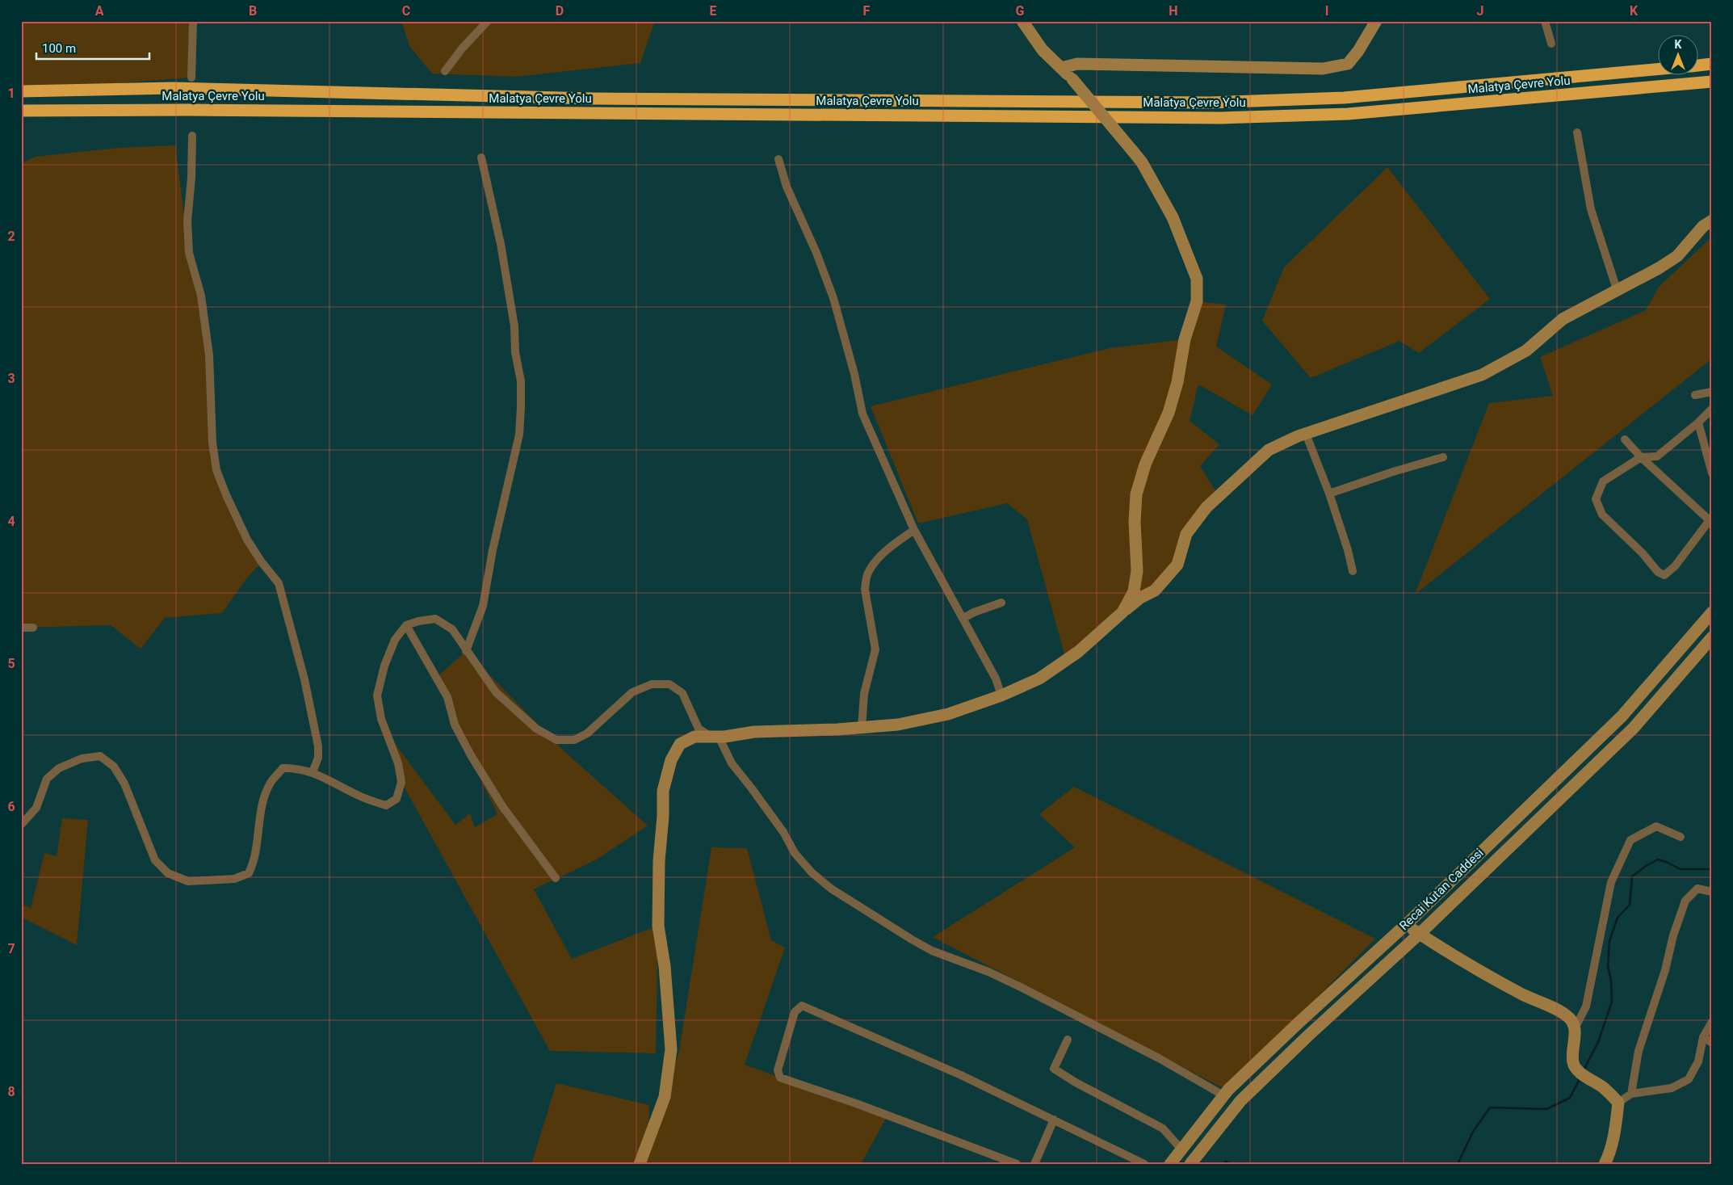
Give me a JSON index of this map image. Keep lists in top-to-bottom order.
{
  "streets": {
    "highway": ["Malatya Çevre Yolu"],
    "street": ["Recai Kutan Caddesi"]
  },
  "scale_bar": "100 m",
  "north": "top",
  "grid": {
    "columns": [
      "A",
      "B",
      "C",
      "D",
      "E",
      "F",
      "G",
      "H",
      "I",
      "J",
      "K"
    ],
    "rows": [
      "1",
      "2",
      "3",
      "4",
      "5",
      "6",
      "7",
      "8"
    ]
  }
}
